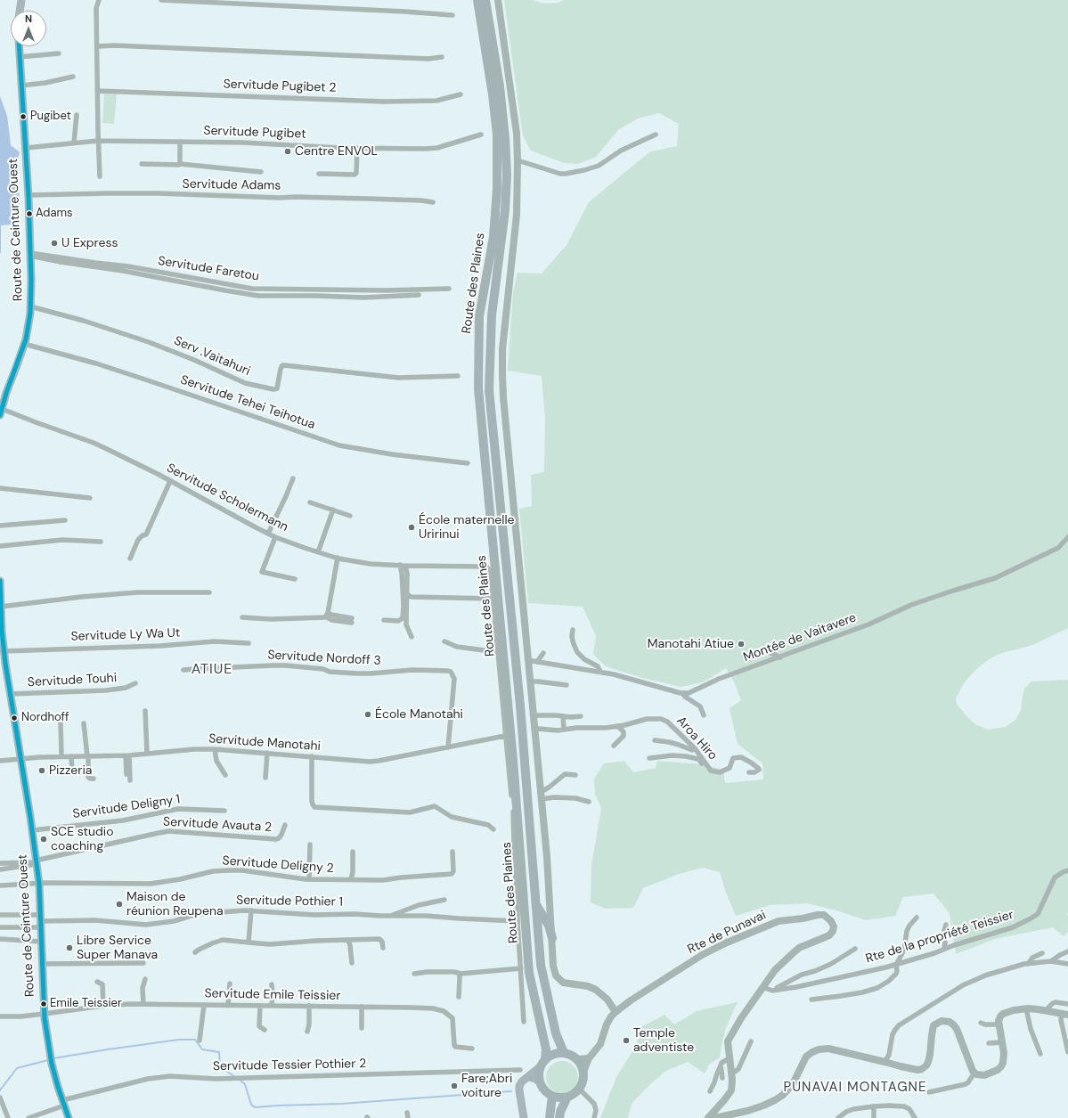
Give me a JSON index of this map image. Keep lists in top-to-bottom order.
{
  "streets": {
    "highway": ["Route des Plaines"],
    "main road": ["Route de Ceinture Ouest", "Rte de Punavai"],
    "street": [
      "Servitude Pugibet 2",
      "Servitude Pugibet",
      "Servitude Adams",
      "Servitude Faretou",
      "Serv .Vaitahuri",
      "Servitude Tehei Teihotua",
      "Servitude Scholermann",
      "Servitude Ly Wa Ut",
      "Montée de Vaitavere",
      "Servitude Nordoff 3",
      "Servitude Touhi",
      "Aroa Hiro",
      "Servitude Manotahi",
      "Servitude Deligny 1",
      "Servitude Avauta 2",
      "Servitude Deligny 2",
      "Servitude Pothier 1",
      "Rte de la propriété Teissier",
      "Servitude Emile Teissier",
      "Servitude Tessier Pothier 2"
    ]
  },
  "crossings": [
    ["Servitude Pugibet", "Route de Ceinture Ouest"],
    ["Servitude Adams", "Route de Ceinture Ouest"],
    ["Route de Ceinture Ouest", "Servitude Faretou"],
    ["Route de Ceinture Ouest", "Serv .Vaitahuri"],
    ["Route de Ceinture Ouest", "Servitude Tehei Teihotua"],
    ["Route de Ceinture Ouest", "Servitude Scholermann"],
    ["Route de Ceinture Ouest", "Servitude Ly Wa Ut"],
    ["Route de Ceinture Ouest", "Servitude Touhi"],
    ["Route de Ceinture Ouest", "Servitude Manotahi"],
    ["Route de Ceinture Ouest", "Servitude Deligny 1"],
    ["Route de Ceinture Ouest", "Servitude Avauta 2"],
    ["Route de Ceinture Ouest", "Servitude Deligny 2"],
    ["Route de Ceinture Ouest", "Servitude Pothier 1"],
    ["Route de Ceinture Ouest", "Servitude Emile Teissier"],
    ["Route de Ceinture Ouest", "Servitude Tessier Pothier 2"],
    ["Route des Plaines", "Rte de Punavai"],
    ["Servitude Nordoff 3", "Servitude Manotahi"]
  ],
  "districts": ["ATIUE", "PUNAVAI MONTAGNE"],
  "places": [
    "Pugibet",
    "Centre ENVOL",
    "Adams",
    "U Express",
    "École maternelle Uririnui",
    "Manotahi Atiue",
    "École Manotahi",
    "Nordhoff",
    "Pizzeria",
    "SCE studio coaching",
    "Maison de réunion Reupena",
    "Libre Service Super Manava",
    "Emile Teissier",
    "Temple adventiste",
    "Fare;Abri voiture"
  ],
  "north": "top"
}
